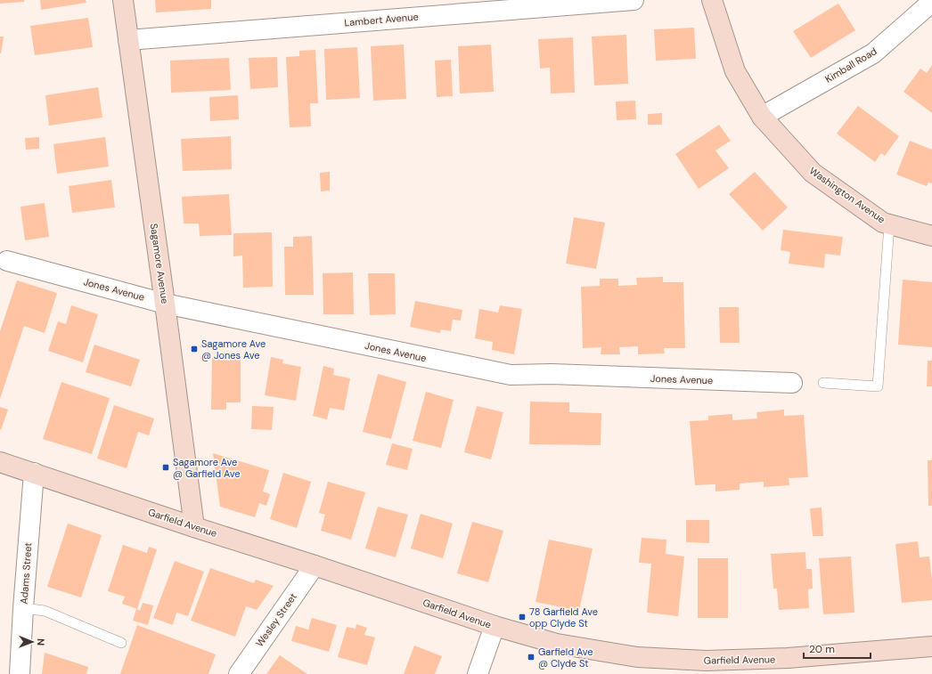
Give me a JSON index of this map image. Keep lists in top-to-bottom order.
{
  "streets": {
    "main road": ["Washington Avenue", "Sagamore Avenue", "Garfield Avenue"],
    "street": [
      "Lambert Avenue",
      "Kimball Road",
      "Jones Avenue",
      "Adams Street",
      "Wesley Street"
    ]
  },
  "crossings": [
    ["Lambert Avenue", "Sagamore Avenue"],
    ["Kimball Road", "Washington Avenue"],
    ["Sagamore Avenue", "Jones Avenue"],
    ["Sagamore Avenue", "Garfield Avenue"],
    ["Garfield Avenue", "Adams Street"],
    ["Garfield Avenue", "Wesley Street"]
  ],
  "places": {
    "transit": [
      "Sagamore Ave @ Jones Ave",
      "Sagamore Ave @ Garfield Ave",
      "78 Garfield Ave opp Clyde St",
      "Garfield Ave @ Clyde St"
    ]
  },
  "scale_bar": "20 m",
  "north": "right"
}
